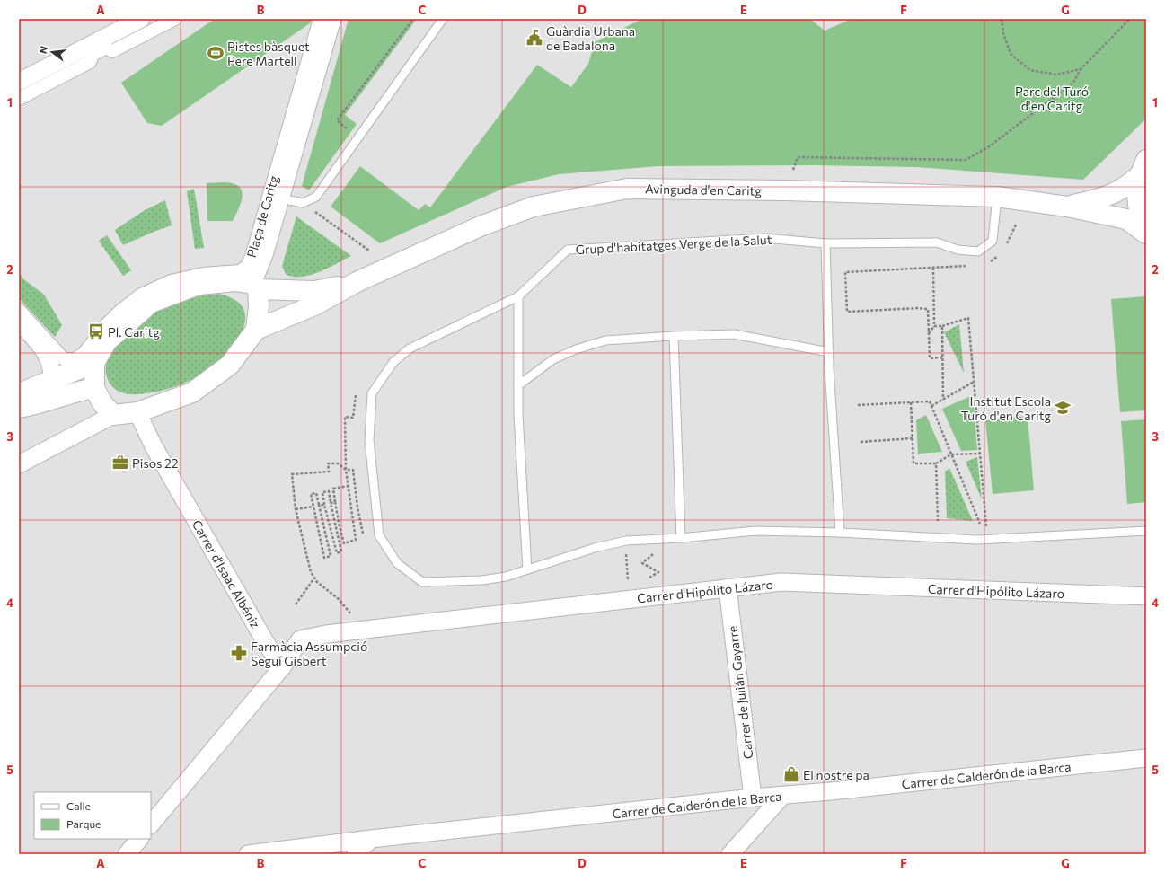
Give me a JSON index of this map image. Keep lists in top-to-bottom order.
{
  "streets": {
    "street": [
      "Avinguda d'en Caritg",
      "Plaça de Caritg",
      "Carrer d'Isaac Albéniz",
      "Carrer d'Hipólito Lázaro",
      "Carrer de Julián Gayarre",
      "Carrer de Calderón de la Barca"
    ],
    "lane": ["Grup d'habitatges Verge de la Salut"]
  },
  "crossings": [
    ["Avinguda d'en Caritg", "Plaça de Caritg"],
    ["Avinguda d'en Caritg", "Grup d'habitatges Verge de la Salut"],
    ["Carrer d'Isaac Albéniz", "Carrer d'Hipólito Lázaro"],
    ["Carrer d'Hipólito Lázaro", "Carrer de Julián Gayarre"],
    ["Carrer de Julián Gayarre", "Carrer de Calderón de la Barca"]
  ],
  "parks": ["Parc del Turó d'en Caritg"],
  "places": {
    "public building": ["Guàrdia Urbana de Badalona"],
    "sports": ["Pistes bàsquet Pere Martell"],
    "bus stop": ["Pl. Caritg"],
    "school or university": ["Institut Escola Turó d'en Caritg"],
    "office": ["Pisos 22"],
    "pharmacy": ["Farmàcia Assumpció Seguí Gisbert"],
    "shop": ["El nostre pa"]
  },
  "legend": ["Calle", "Parque"],
  "north": "left",
  "grid": {
    "columns": [
      "A",
      "B",
      "C",
      "D",
      "E",
      "F",
      "G"
    ],
    "rows": [
      "1",
      "2",
      "3",
      "4",
      "5"
    ]
  }
}
